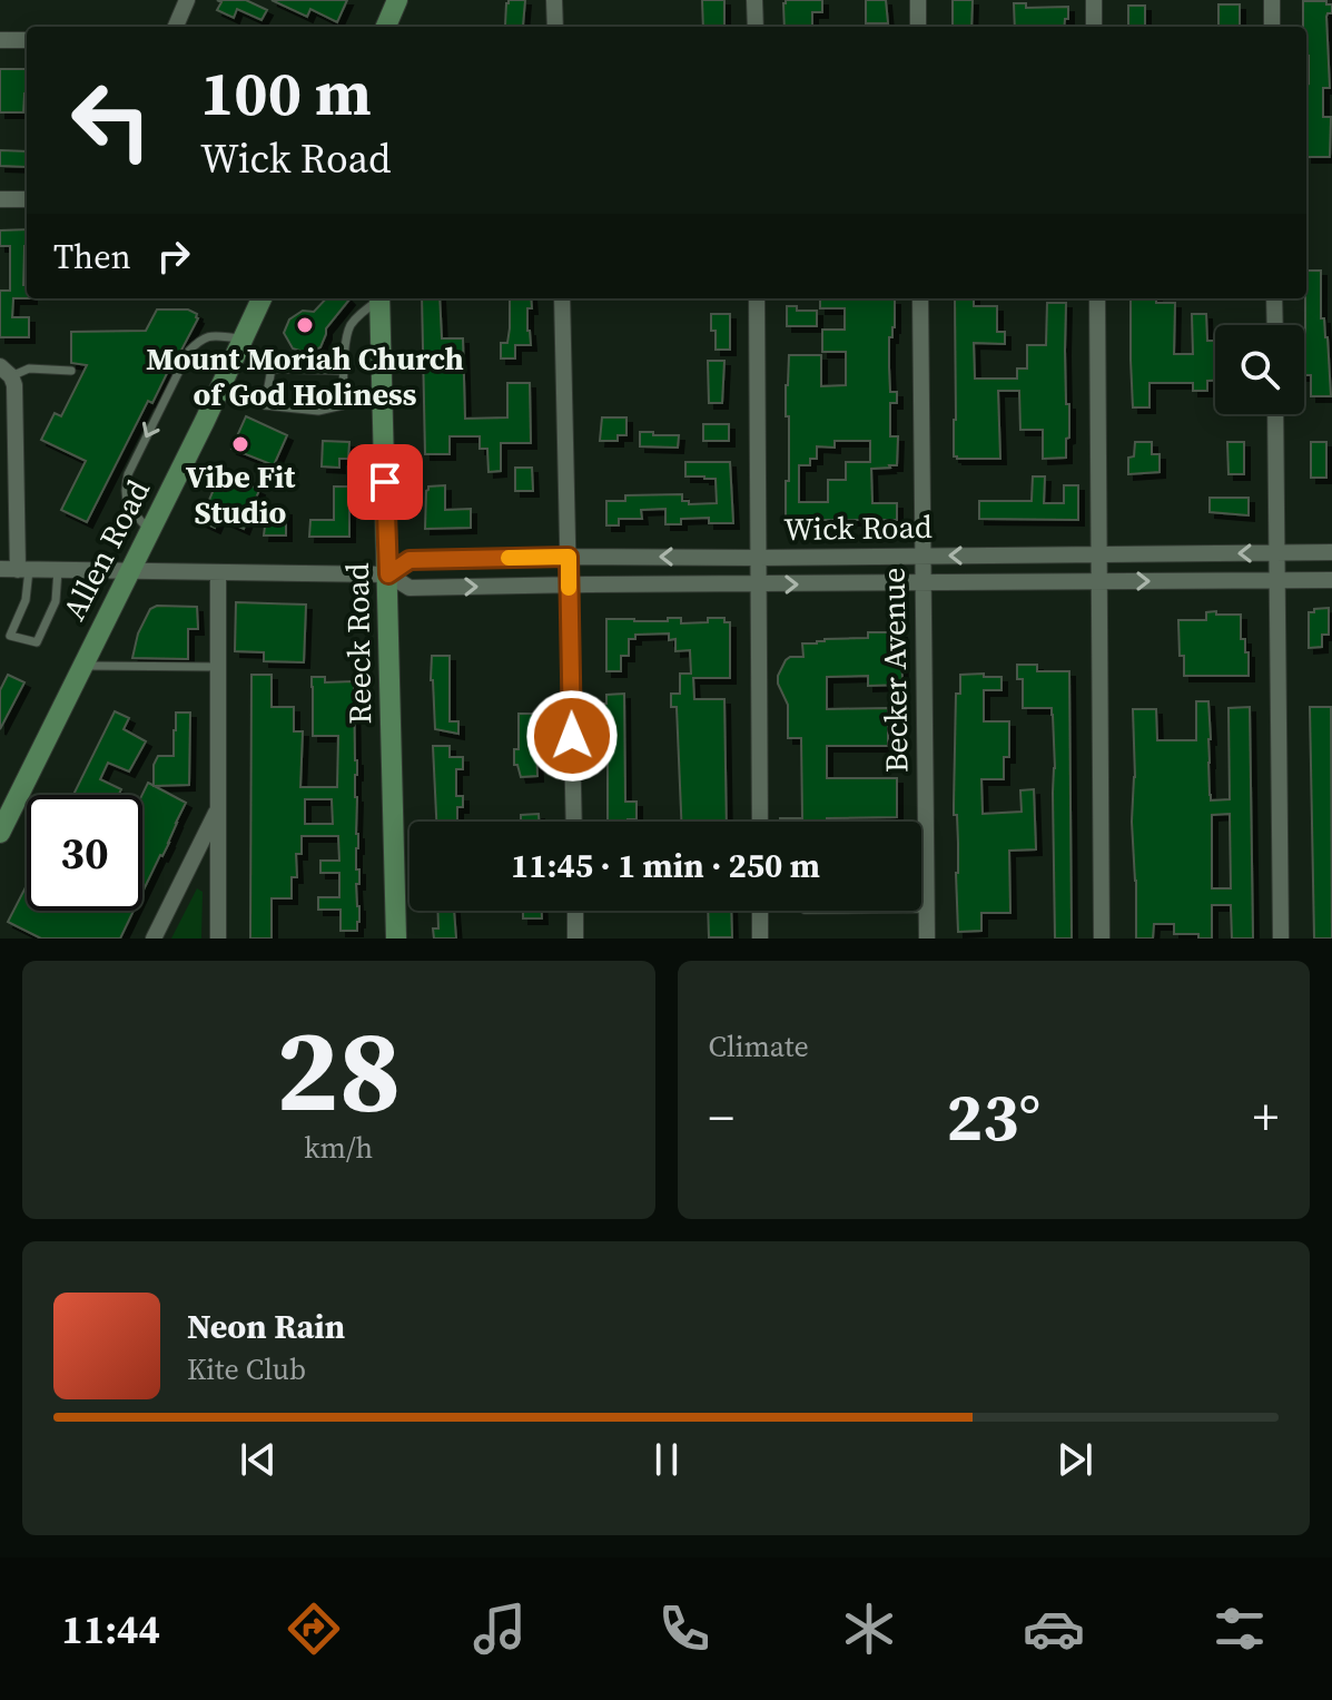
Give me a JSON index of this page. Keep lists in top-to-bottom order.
{
  "streets": {
    "street": [
      "Wick Road",
      "Allen Road",
      "Reeck Road",
      "Becker Avenue"
    ]
  },
  "crossings": [
    ["Wick Road", "Allen Road"],
    ["Wick Road", "Reeck Road"],
    ["Wick Road", "Becker Avenue"]
  ],
  "places": ["Mount Moriah Church of God Holiness", "Vibe Fit Studio"],
  "page": {
    "turn": ["100 m", "Wick Road"],
    "then": "Then",
    "limit": "30",
    "trip": "11:45 · 1 min · 250 m",
    "tile": [
      ["28", "km/h"],
      "Climate"
    ],
    "heat": ["−", "23°", "+"],
    "song": ["Neon Rain", "Kite Club"],
    "tabs": "11:44"
  }
}
